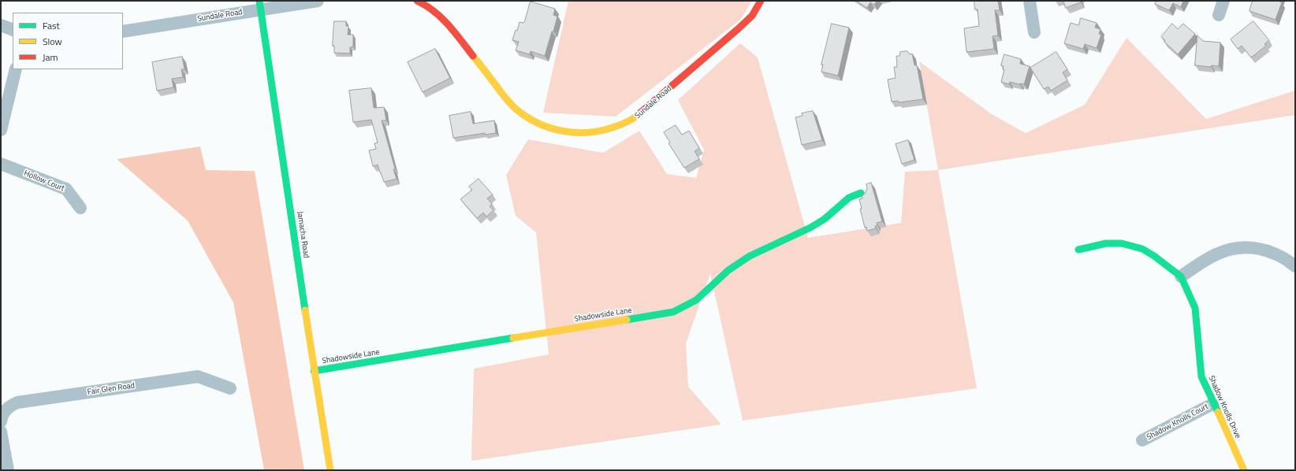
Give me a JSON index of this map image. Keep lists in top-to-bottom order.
{
  "streets": {
    "street": [
      "Sundale Road",
      "Hollow Court",
      "Jamacha Road",
      "Shadowside Lane",
      "Fair Glen Road",
      "Shadow Knolls Drive",
      "Shadow Knolls Court"
    ]
  },
  "crossings": [
    ["Sundale Road", "Jamacha Road"],
    ["Jamacha Road", "Shadowside Lane"],
    ["Shadow Knolls Drive", "Shadow Knolls Court"]
  ],
  "legend": ["Fast", "Slow", "Jam"]
}
